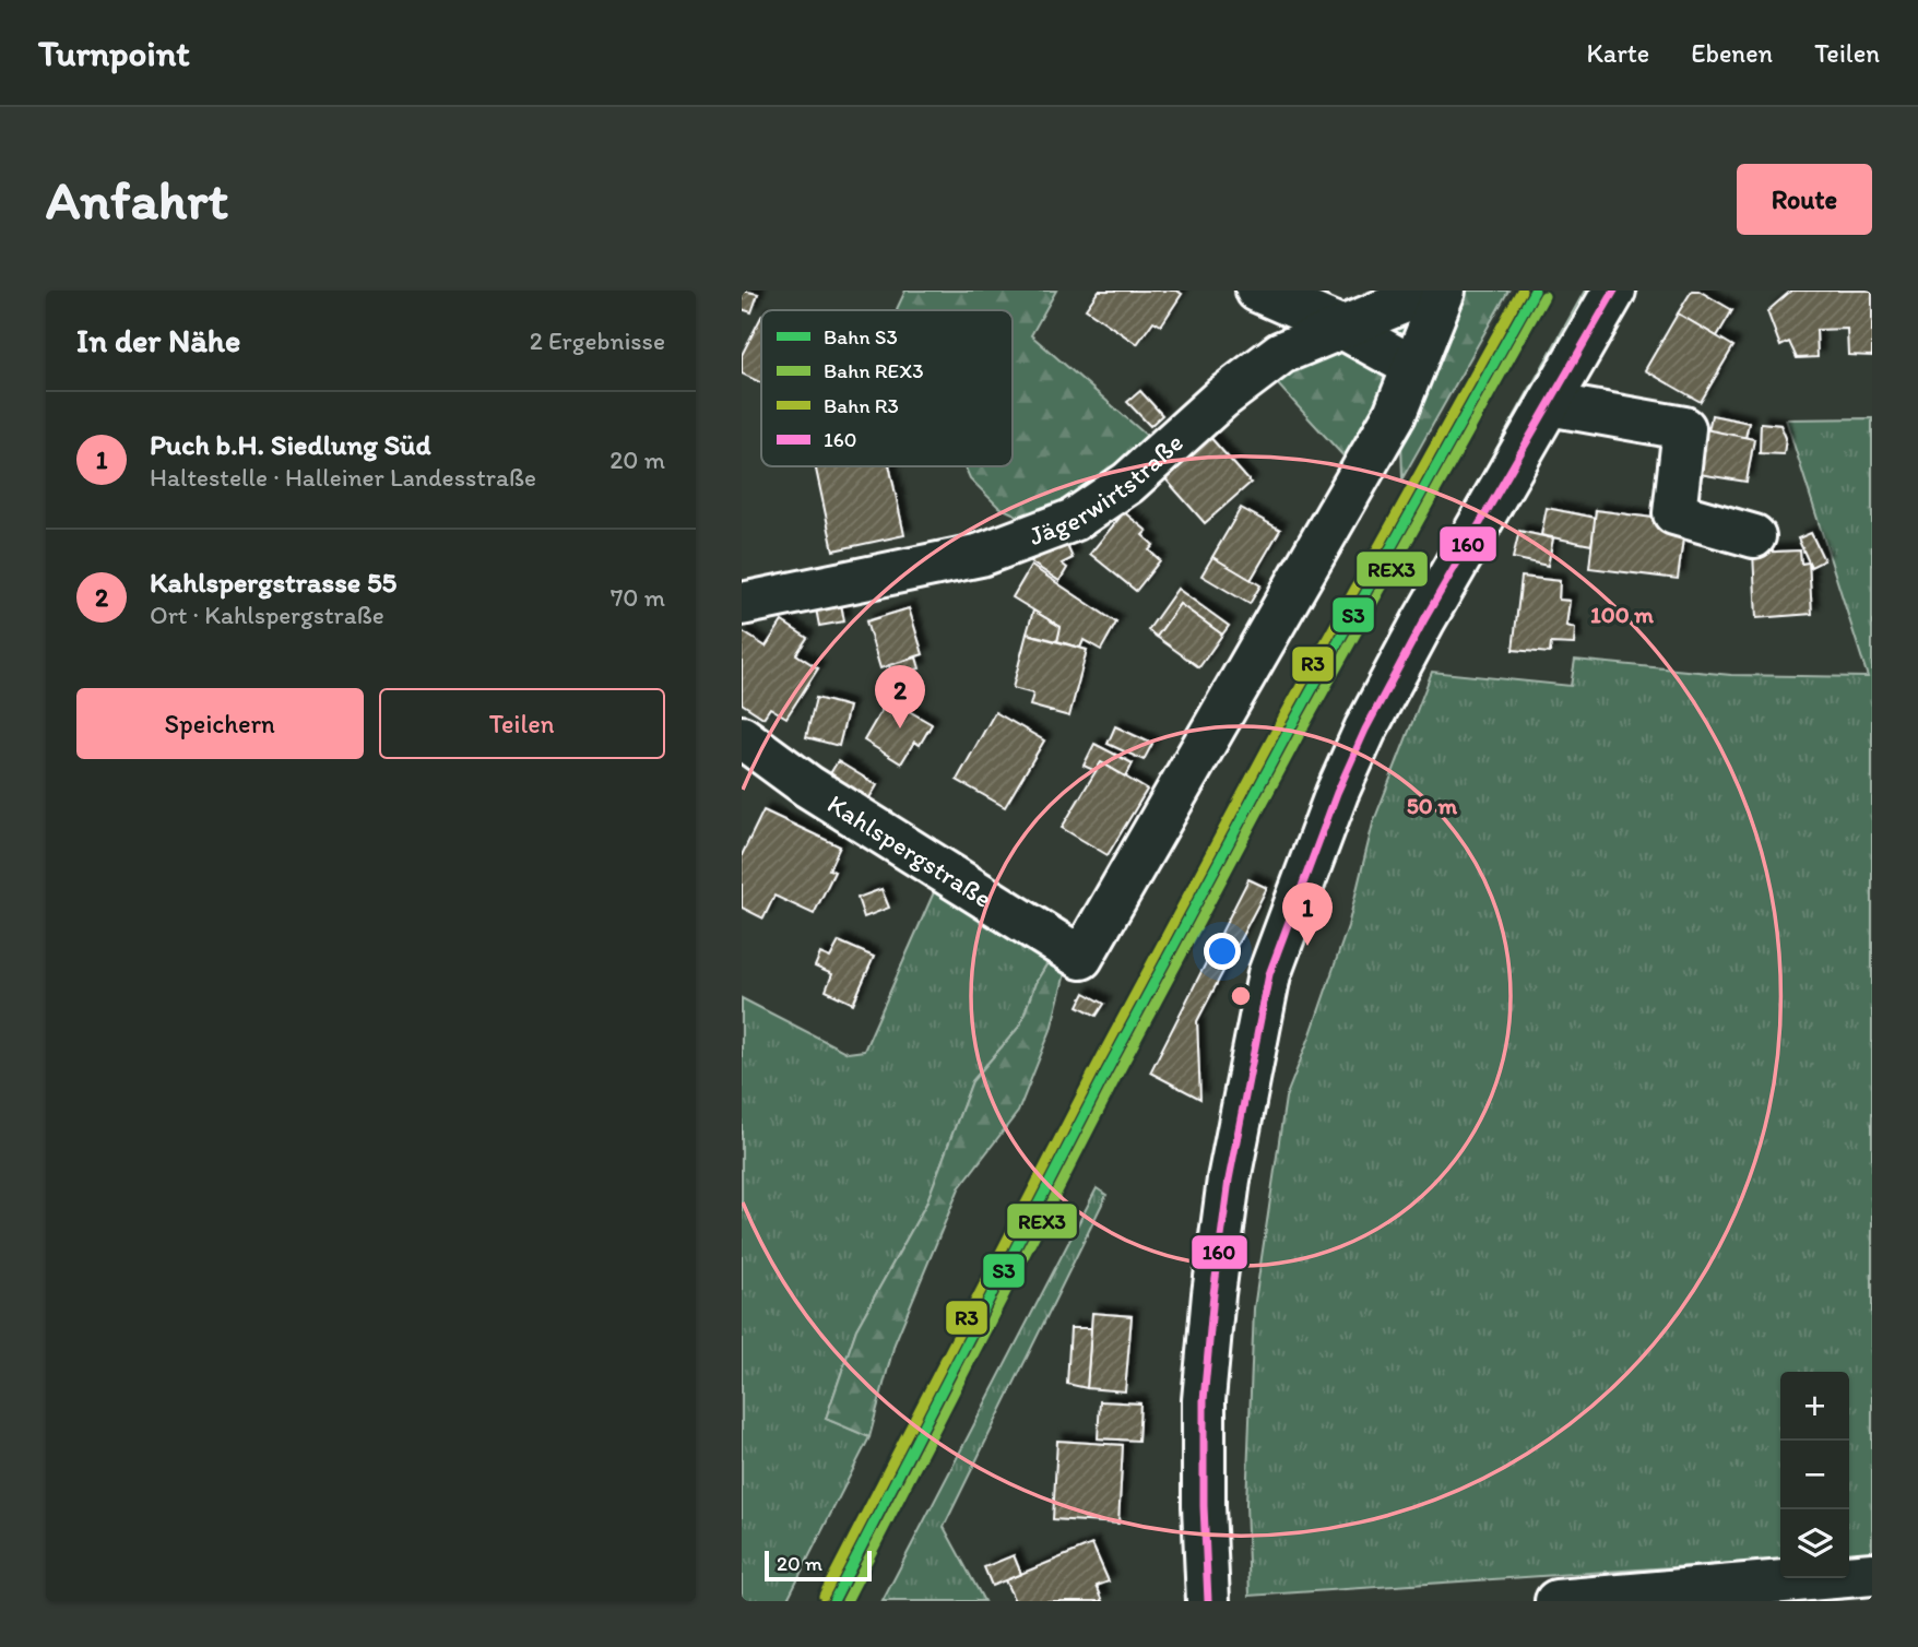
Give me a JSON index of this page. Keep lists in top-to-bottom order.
{
  "streets": {
    "street": ["Jägerwirtstraße", "Kahlspergstraße"]
  },
  "lines": [
    "rail line S3",
    "rail line R3",
    "transit line 160",
    "rail line REX3"
  ],
  "legend": [
    "Bahn S3",
    "Bahn REX3",
    "Bahn R3",
    "160"
  ],
  "scale_bar": "20 m",
  "page": {
    "header": "Turnpoint",
    "nav": ["Karte", "Ebenen", "Teilen"],
    "buttons": [
      "Route",
      ["Speichern", "Teilen"]
    ],
    "title": "Anfahrt",
    "heading": ["In der Nähe", "2 Ergebnisse"],
    "list": [
      {
        "mark": "1",
        "name": "Puch b.H. Siedlung Süd",
        "note": "Haltestelle · Halleiner Landesstraße",
        "value": "20 m"
      },
      {
        "mark": "2",
        "name": "Kahlspergstrasse 55",
        "note": "Ort · Kahlspergstraße",
        "value": "70 m"
      }
    ],
    "pins": ["2", "1"],
    "map_buttons": ["+", "−"],
    "scale": "20 m"
  },
  "rings": ["100 m", "50 m"]
}
